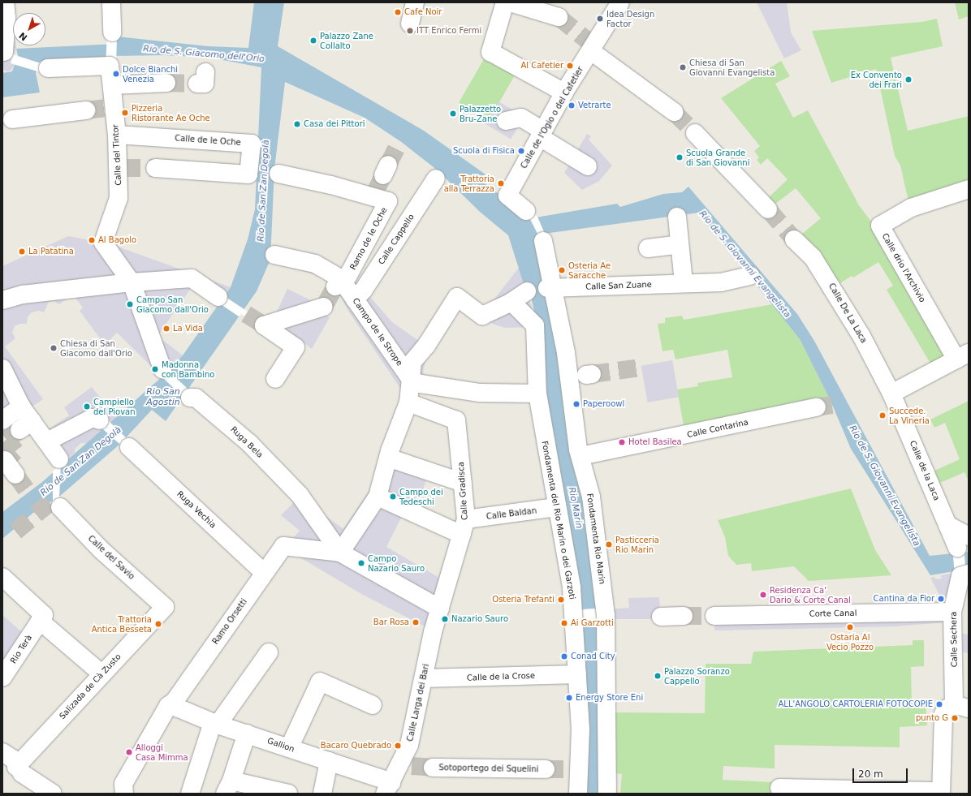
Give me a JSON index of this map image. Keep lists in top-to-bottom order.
{
  "streets": {
    "street": [
      "Calle de l'Ogio o del Cafetier",
      "Calle de le Oche",
      "Calle del Tintor",
      "Ramo de le Oche",
      "Calle Cappello",
      "Calle drio l'Archivio",
      "Calle San Zuane",
      "Calle De La Laca",
      "Campo de le Strope",
      "Calle Contarina",
      "Ruga Bela",
      "Calle de la Laca",
      "Calle Gradisca",
      "Ruga Vechia",
      "Calle Baldan",
      "Fondamenta del Rio Marin o dei Garzoti",
      "Fondamenta Rio Marin",
      "Calle del Savio",
      "Corte Canal",
      "Ramo Orsetti",
      "Calle Sechera",
      "Rio Terà",
      "Calle de la Crose",
      "Salizada de Cà Zusto",
      "Calle Larga dei Bari",
      "Gallion",
      "Sotoportego dei Squelini"
    ]
  },
  "crossings": [
    ["Calle de le Oche", "Calle del Tintor"],
    ["Ramo de le Oche", "Campo de le Strope"],
    ["Calle Cappello", "Campo de le Strope"],
    ["Calle San Zuane", "Fondamenta Rio Marin"],
    ["Calle De La Laca", "Calle de la Laca"],
    ["Campo de le Strope", "Calle Gradisca"],
    ["Campo de le Strope", "Fondamenta del Rio Marin o dei Garzoti"],
    ["Calle Contarina", "Fondamenta Rio Marin"],
    ["Ruga Bela", "Ramo Orsetti"],
    ["Calle Gradisca", "Calle Baldan"],
    ["Calle Gradisca", "Calle Larga dei Bari"],
    ["Ruga Vechia", "Ramo Orsetti"],
    ["Calle Baldan", "Fondamenta del Rio Marin o dei Garzoti"],
    ["Fondamenta del Rio Marin o dei Garzoti", "Calle de la Crose"],
    ["Calle del Savio", "Salizada de Cà Zusto"],
    ["Corte Canal", "Calle Sechera"],
    ["Ramo Orsetti", "Gallion"],
    ["Calle de la Crose", "Calle Larga dei Bari"],
    ["Calle Larga dei Bari", "Gallion"]
  ],
  "water": [
    "Rio de S. Giacomo dell'Orio",
    "Rio de San Zan Degolà",
    "Rio de S. Giovanni Evangelista",
    "Rio San Agostin",
    "Rio Marin"
  ],
  "places": [
    "Cafe Noir",
    "Idea Design Factor",
    "ITT Enrico Fermi",
    "Palazzo Zane Collalto",
    "Al Cafetier",
    "Chiesa di San Giovanni Evangelista",
    "Dolce Bianchi Venezia",
    "Ex Convento dei Frari",
    "Vetrarte",
    "Pizzeria Ristorante Ae Oche",
    "Palazzetto Bru-Zane",
    "Casa dei Pittori",
    "Scuola di Fisica",
    "Scuola Grande di San Giovanni",
    "Trattoria alla Terrazza",
    "Al Bagolo",
    "La Patatina",
    "Osteria Ae Saracche",
    "Campo San Giacomo dall'Orio",
    "La Vida",
    "Chiesa di San Giacomo dall'Orio",
    "Madonna con Bambino",
    "Paperoowl",
    "Campiello del Piovan",
    "Succede. La Vineria",
    "Hotel Basilea",
    "Campo dei Tedeschi",
    "Pasticceria Rio Marin",
    "Campo Nazario Sauro",
    "Residenza Ca' Dario & Corte Canal",
    "Cantina da Fior",
    "Osteria Trefanti",
    "Nazario Sauro",
    "Bar Rosa",
    "Ai Garzotti",
    "Trattoria Antica Besseta",
    "Ostaria Al Vecio Pozzo",
    "Conad City",
    "Palazzo Soranzo Cappello",
    "Energy Store Eni",
    "ALL'ANGOLO CARTOLERIA FOTOCOPIE",
    "punto G",
    "Bacaro Quebrado",
    "Alloggi Casa Mimma"
  ],
  "scale_bar": "20 m",
  "north": "bottom left"
}
